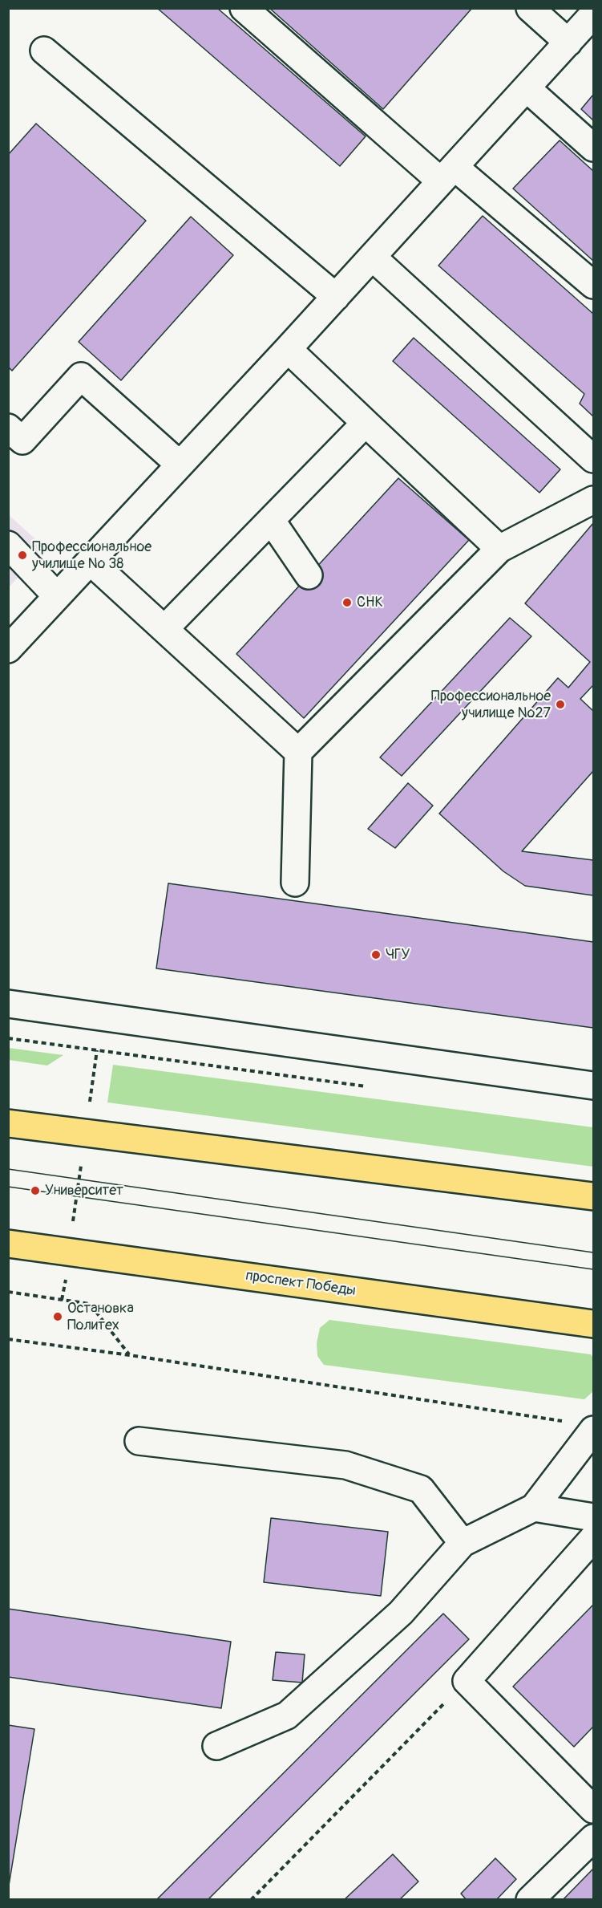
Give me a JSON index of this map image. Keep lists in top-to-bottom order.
{
  "streets": {
    "main road": ["проспект Победы"]
  },
  "places": [
    "Профессиональное училище № 38",
    "СНК",
    "Профессиональное училище №27",
    "ЧГУ",
    "Университет",
    "Остановка Политех"
  ]
}
